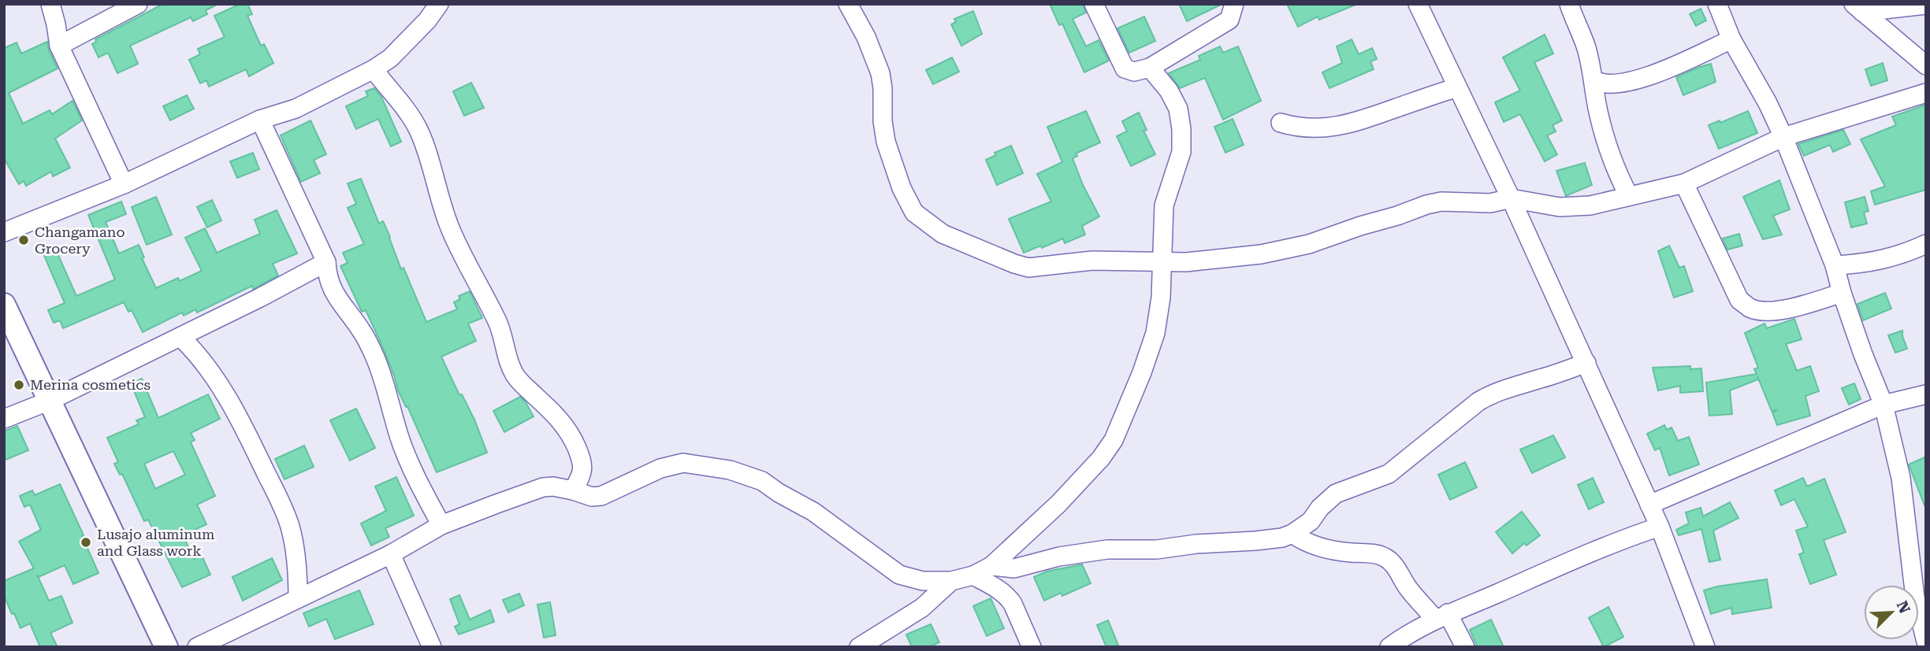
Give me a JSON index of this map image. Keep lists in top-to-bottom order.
{
  "places": ["Changamano Grocery", "Merina cosmetics", "Lusajo aluminum and Glass work"],
  "north": "top right"
}
